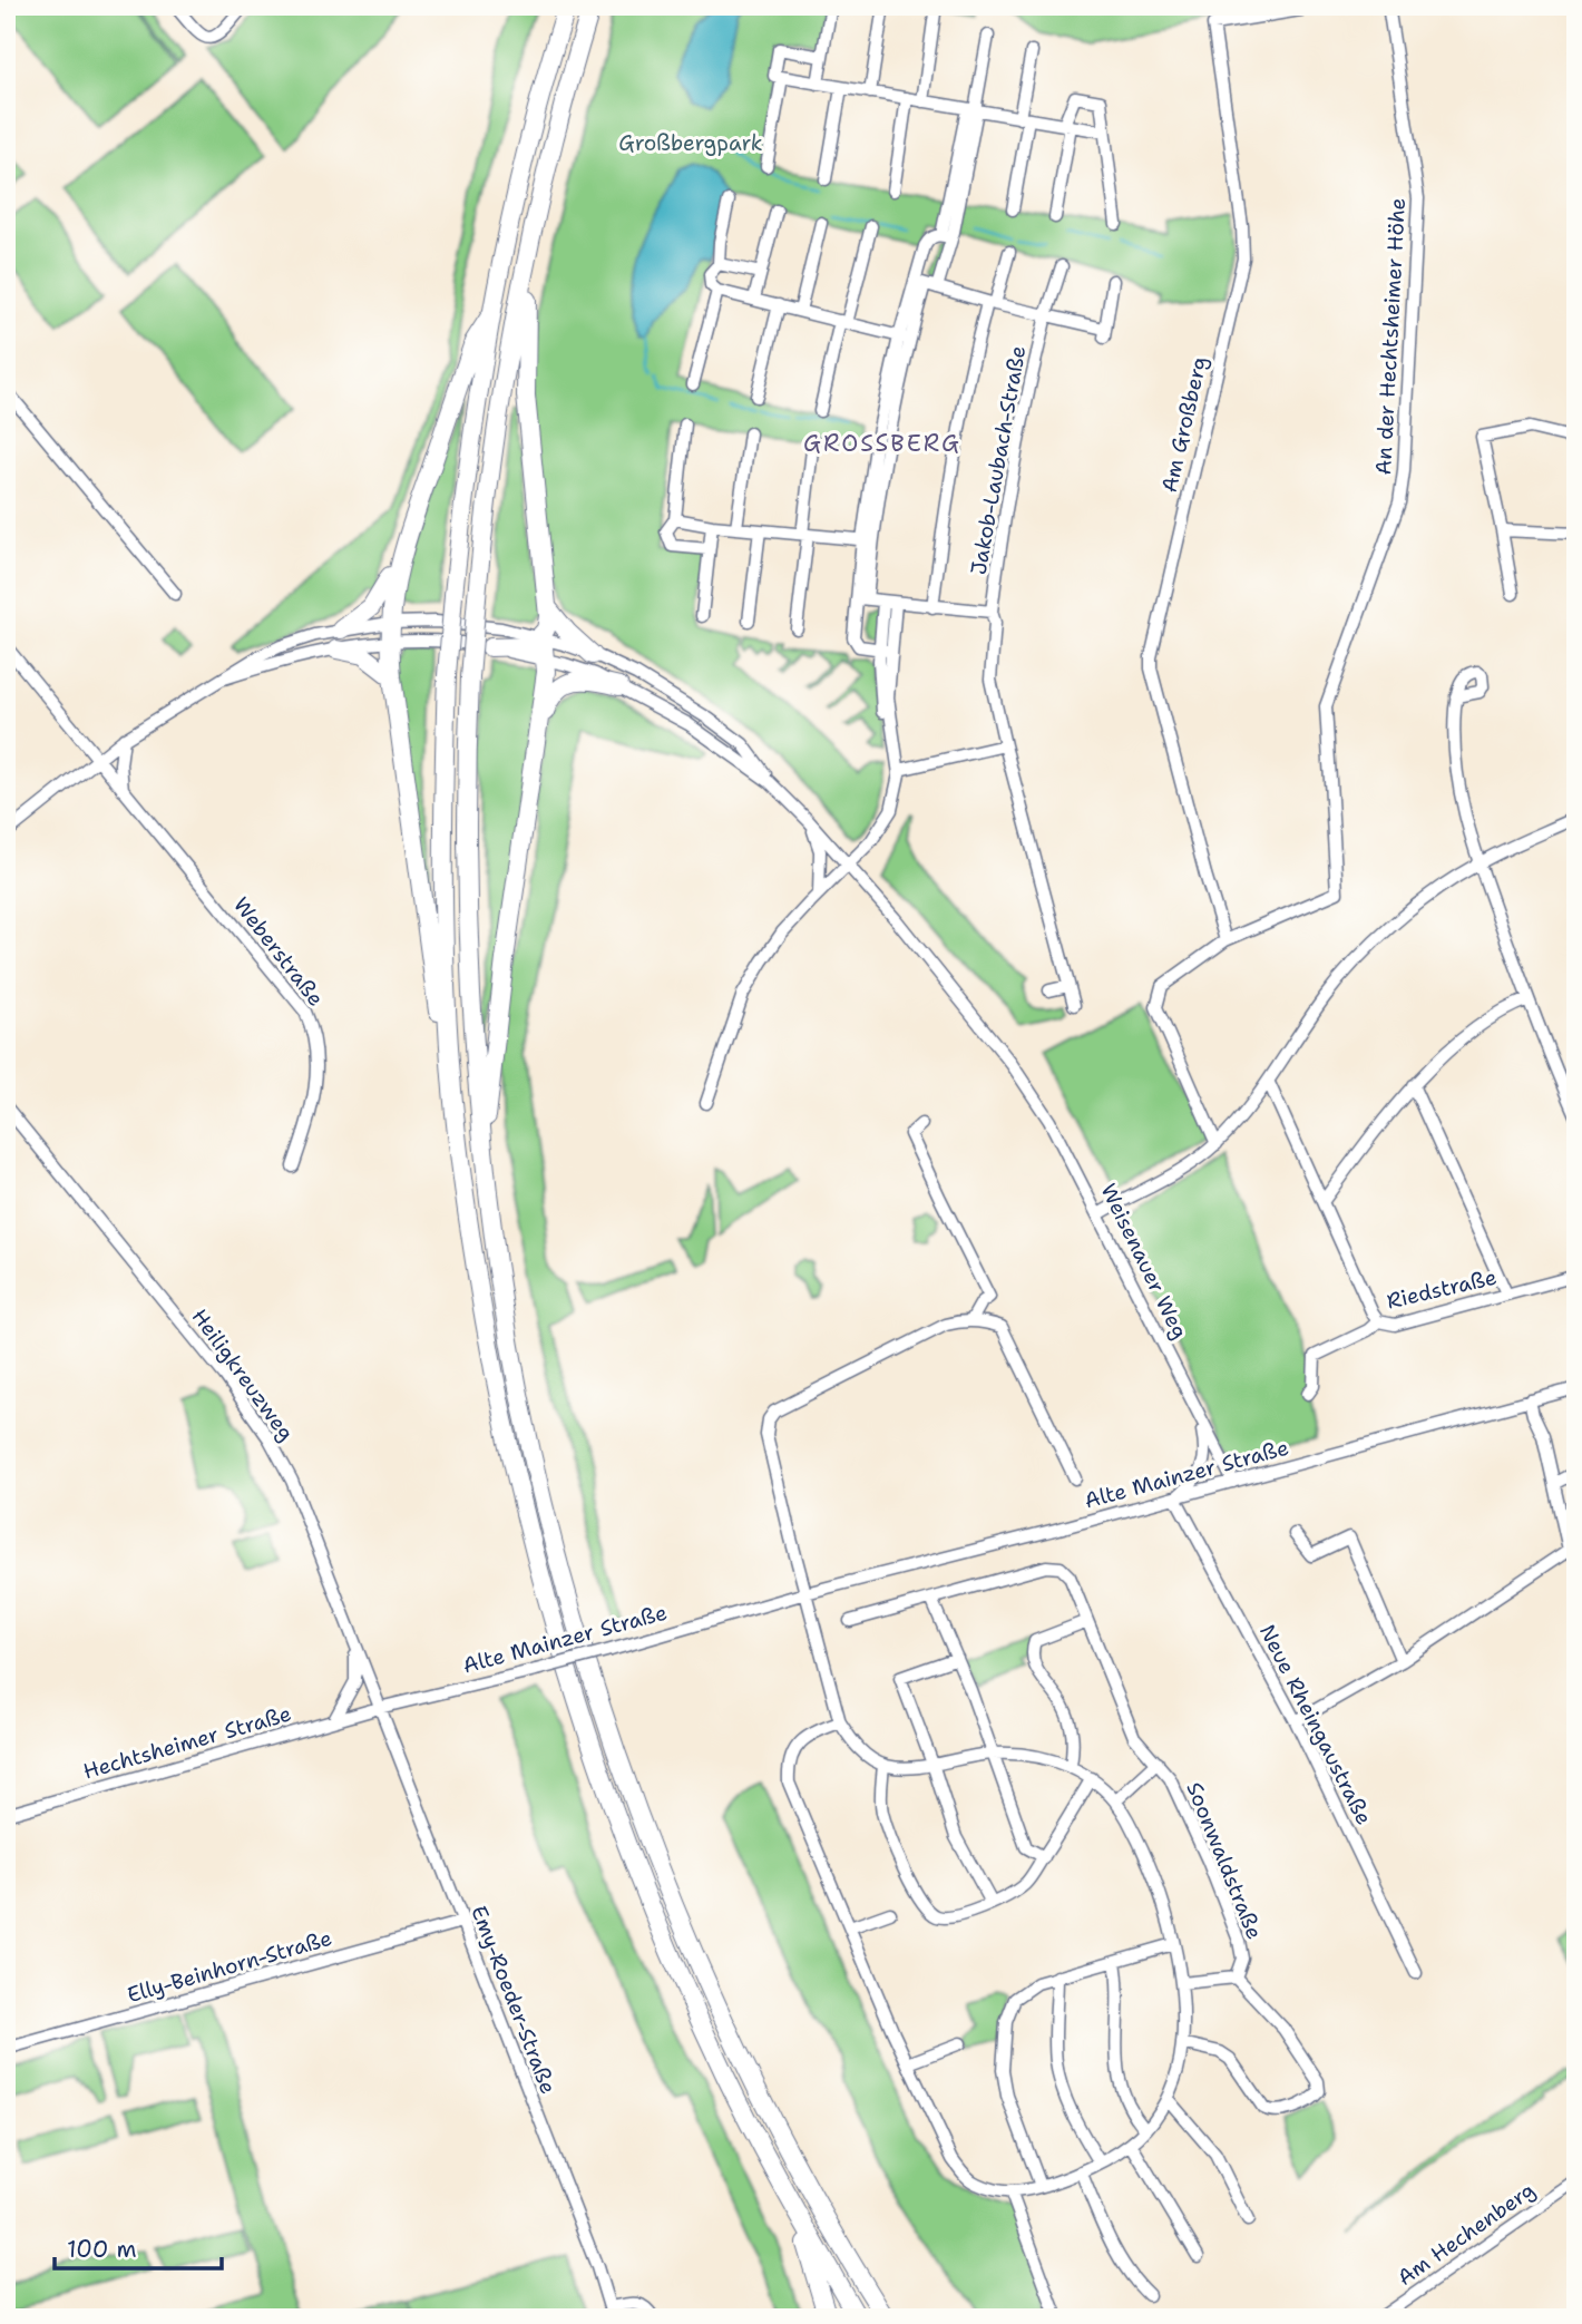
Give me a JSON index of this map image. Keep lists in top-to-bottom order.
{
  "streets": {
    "street": [
      "An der Hechtsheimer Höhe",
      "Am Großberg",
      "Jakob-Laubach-Straße",
      "Weberstraße",
      "Weisenauer Weg",
      "Riedstraße",
      "Heiligkreuzweg",
      "Alte Mainzer Straße",
      "Neue Rheingaustraße",
      "Hechtsheimer Straße",
      "Soonwaldstraße",
      "Elly-Beinhorn-Straße",
      "Emy-Roeder-Straße",
      "Am Hechenberg"
    ]
  },
  "crossings": [
    ["An der Hechtsheimer Höhe", "Am Großberg"],
    ["Weisenauer Weg", "Alte Mainzer Straße"],
    ["Heiligkreuzweg", "Alte Mainzer Straße"],
    ["Heiligkreuzweg", "Hechtsheimer Straße"],
    ["Heiligkreuzweg", "Emy-Roeder-Straße"],
    ["Alte Mainzer Straße", "Neue Rheingaustraße"],
    ["Alte Mainzer Straße", "Hechtsheimer Straße"],
    ["Alte Mainzer Straße", "Emy-Roeder-Straße"],
    ["Hechtsheimer Straße", "Emy-Roeder-Straße"],
    ["Elly-Beinhorn-Straße", "Emy-Roeder-Straße"]
  ],
  "districts": ["GROSSBERG"],
  "parks": ["Großbergpark"],
  "scale_bar": "100 m"
}
